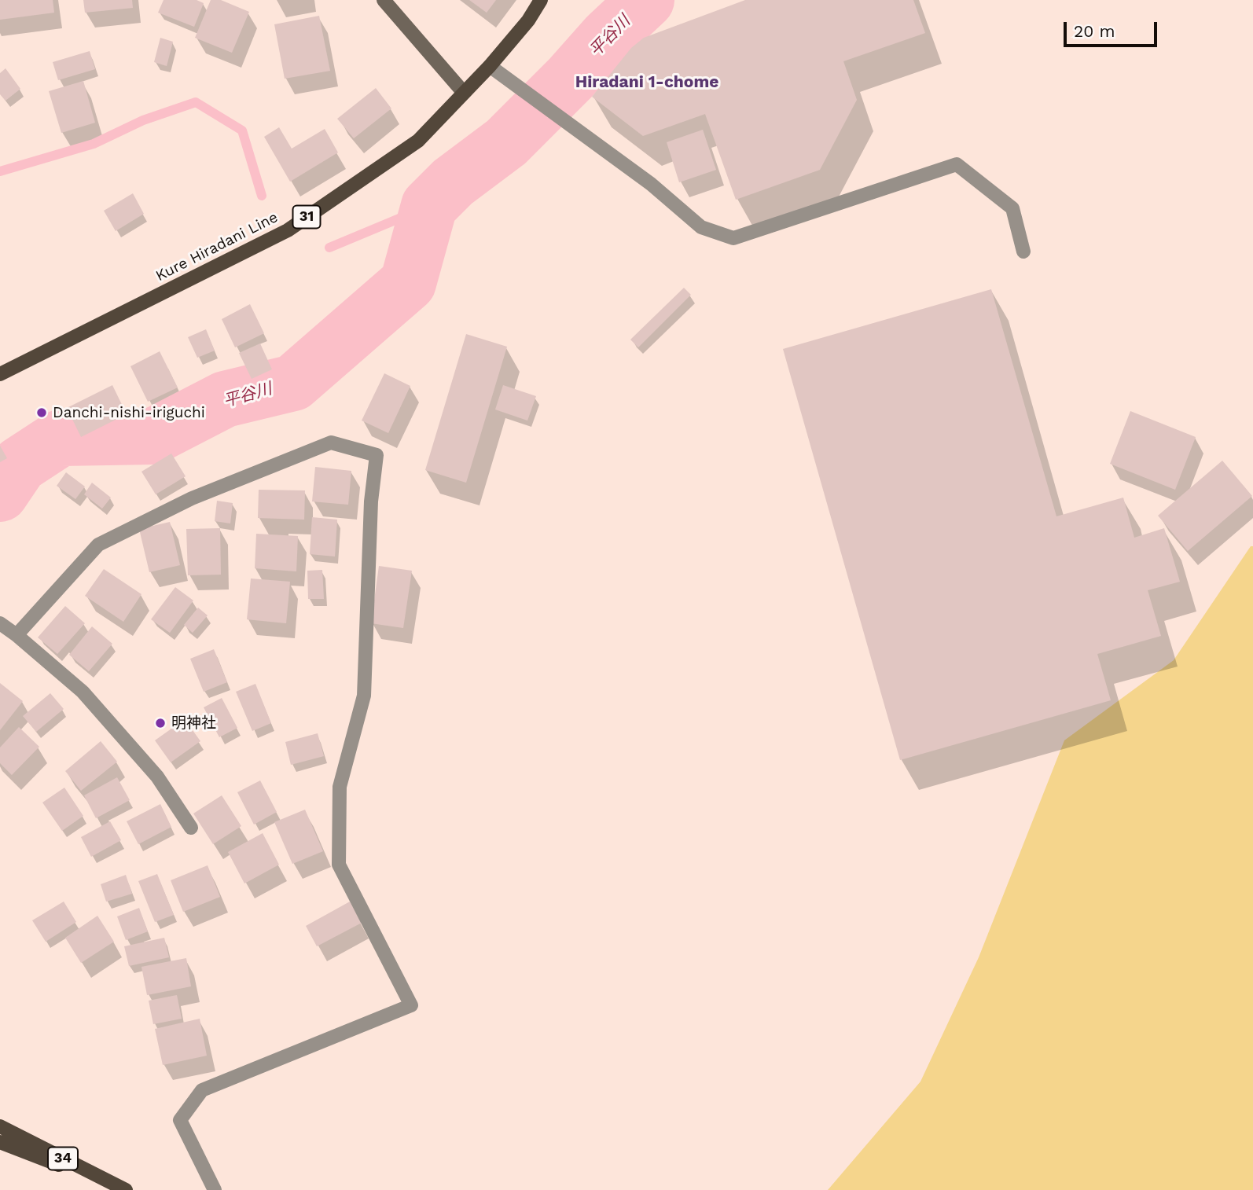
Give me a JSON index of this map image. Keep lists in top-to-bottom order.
{
  "streets": {
    "main road": ["31", "Kure Hiradani Line", "34"]
  },
  "districts": ["Hiradani 1-chome"],
  "water": ["平谷川"],
  "places": ["Danchi-nishi-iriguchi", "明神社"],
  "scale_bar": "20 m"
}
